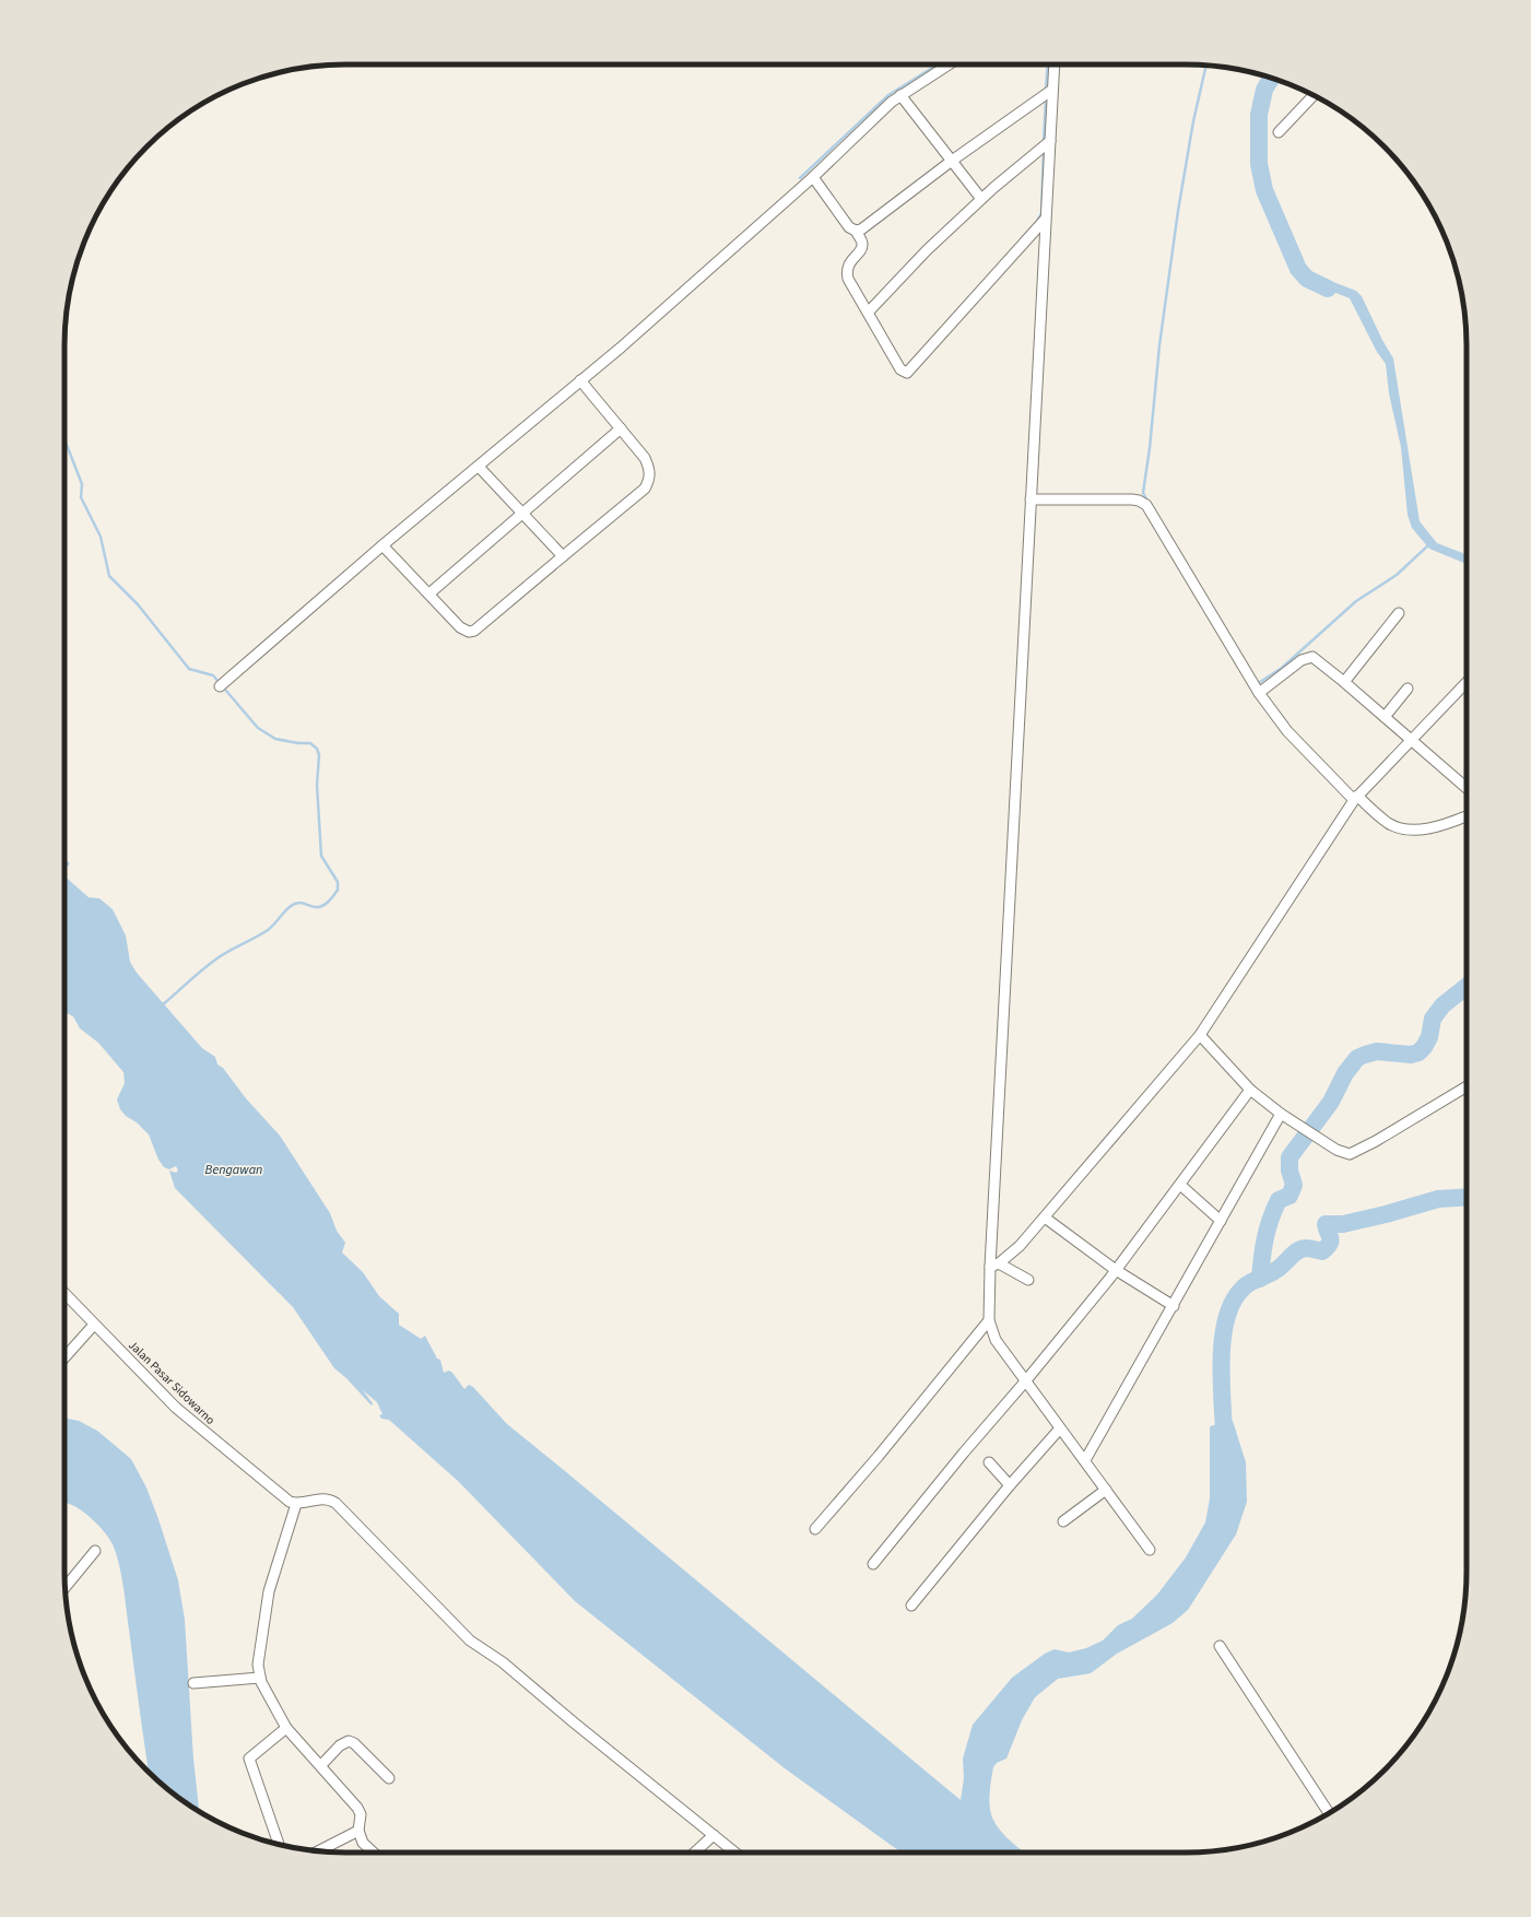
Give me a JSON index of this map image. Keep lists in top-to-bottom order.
{
  "streets": {
    "street": ["Jalan Pasar Sidowarno"]
  },
  "water": ["Bengawan"]
}
